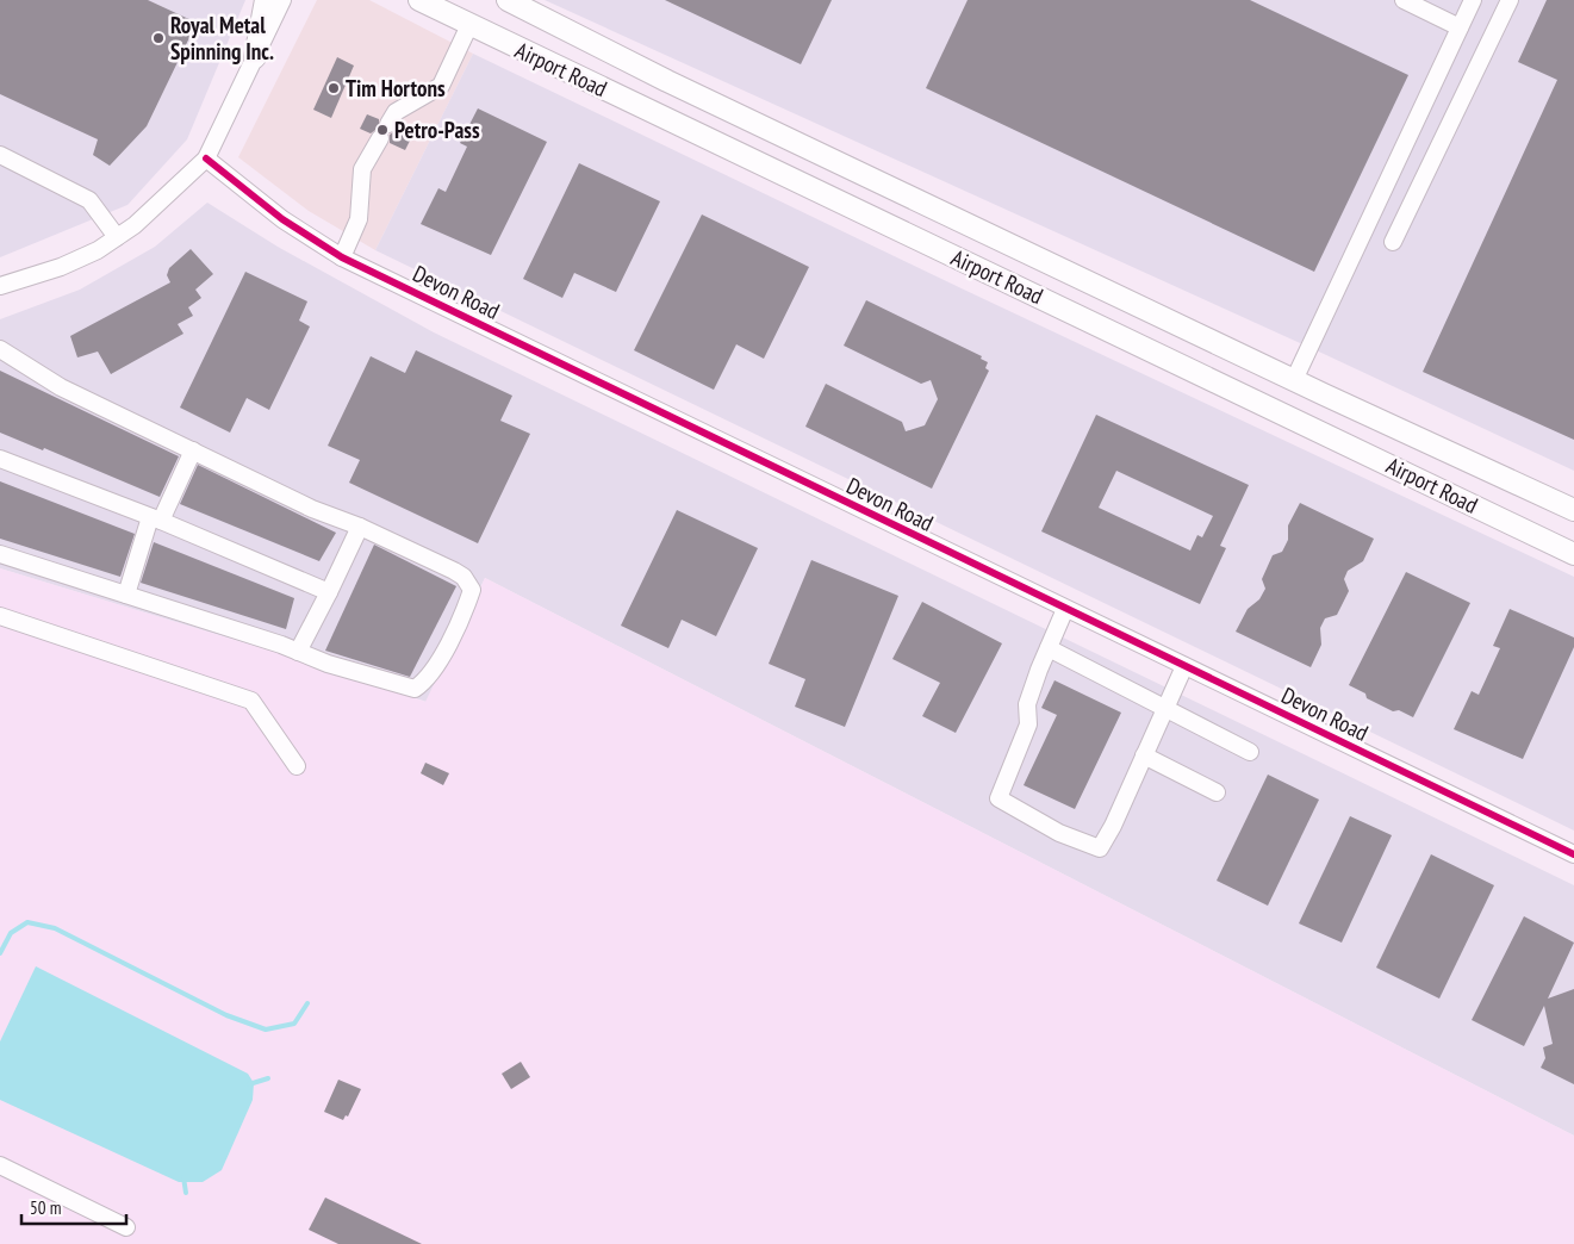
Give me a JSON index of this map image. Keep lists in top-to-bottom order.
{
  "streets": {
    "main road": ["Airport Road"],
    "street": ["Devon Road"]
  },
  "places": ["Royal Metal Spinning Inc.", "Tim Hortons", "Petro-Pass"],
  "scale_bar": "50 m"
}
